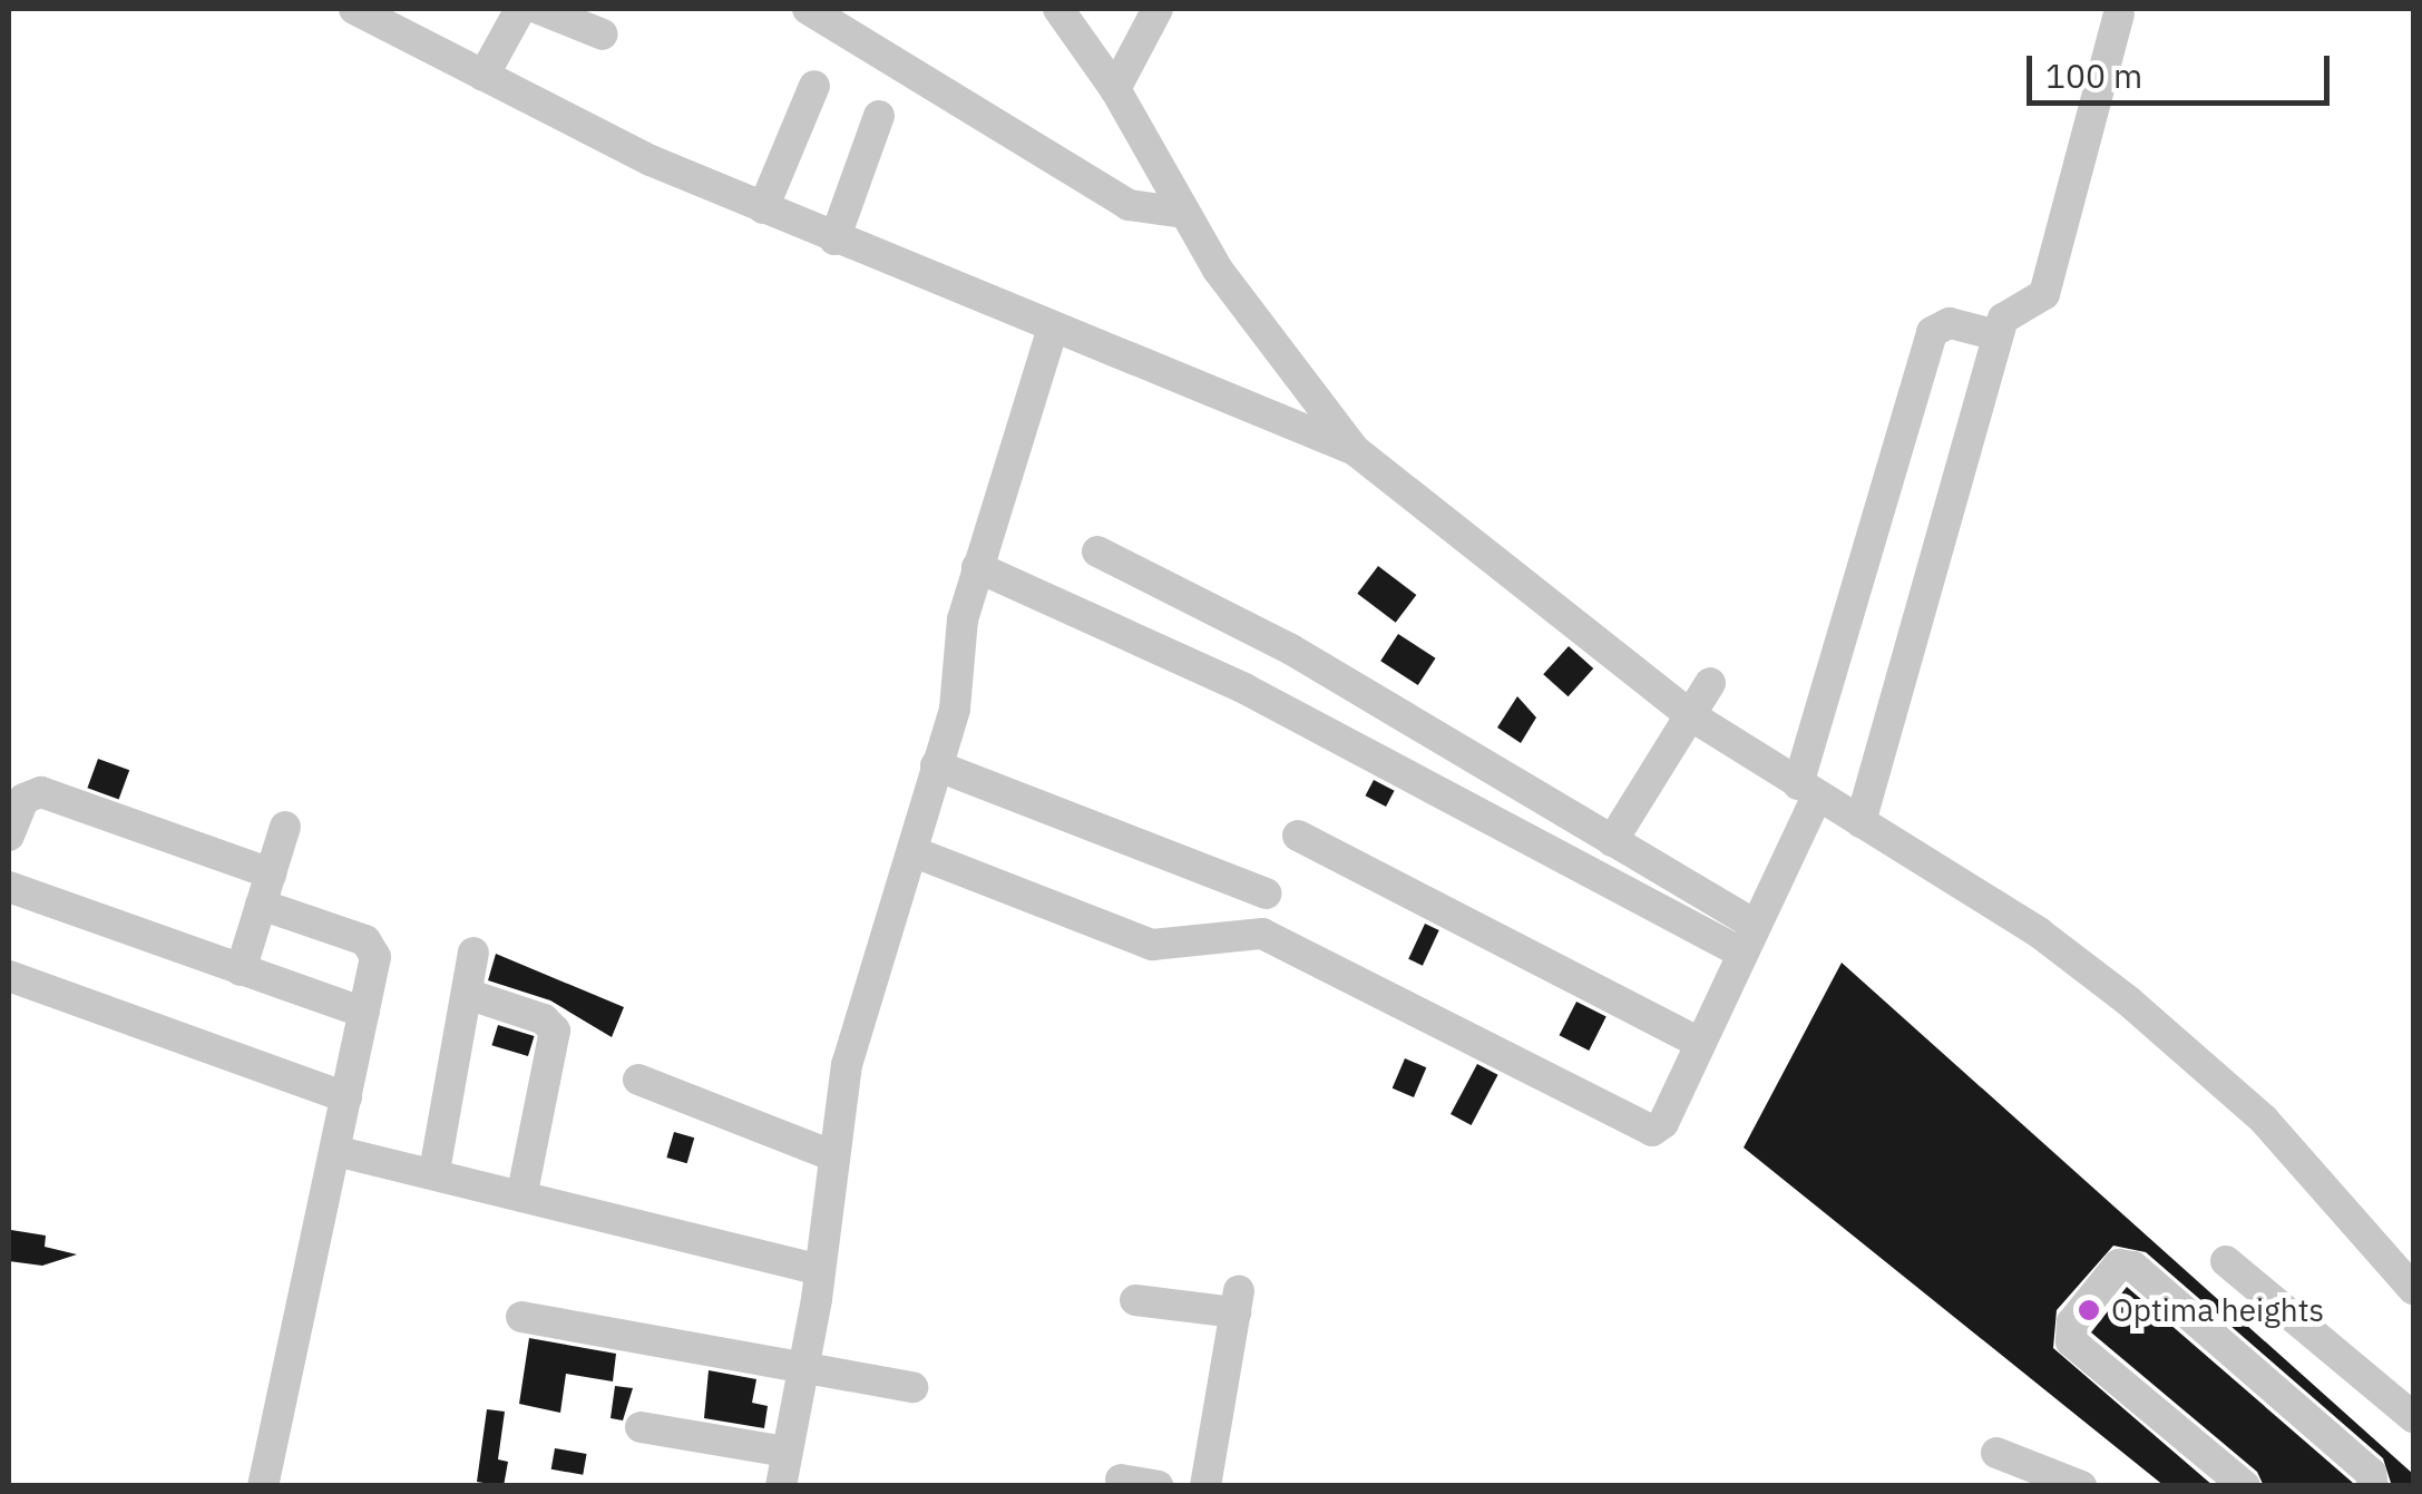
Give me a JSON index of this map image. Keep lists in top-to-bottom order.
{
  "places": ["Optima heights"],
  "scale_bar": "100 m"
}
